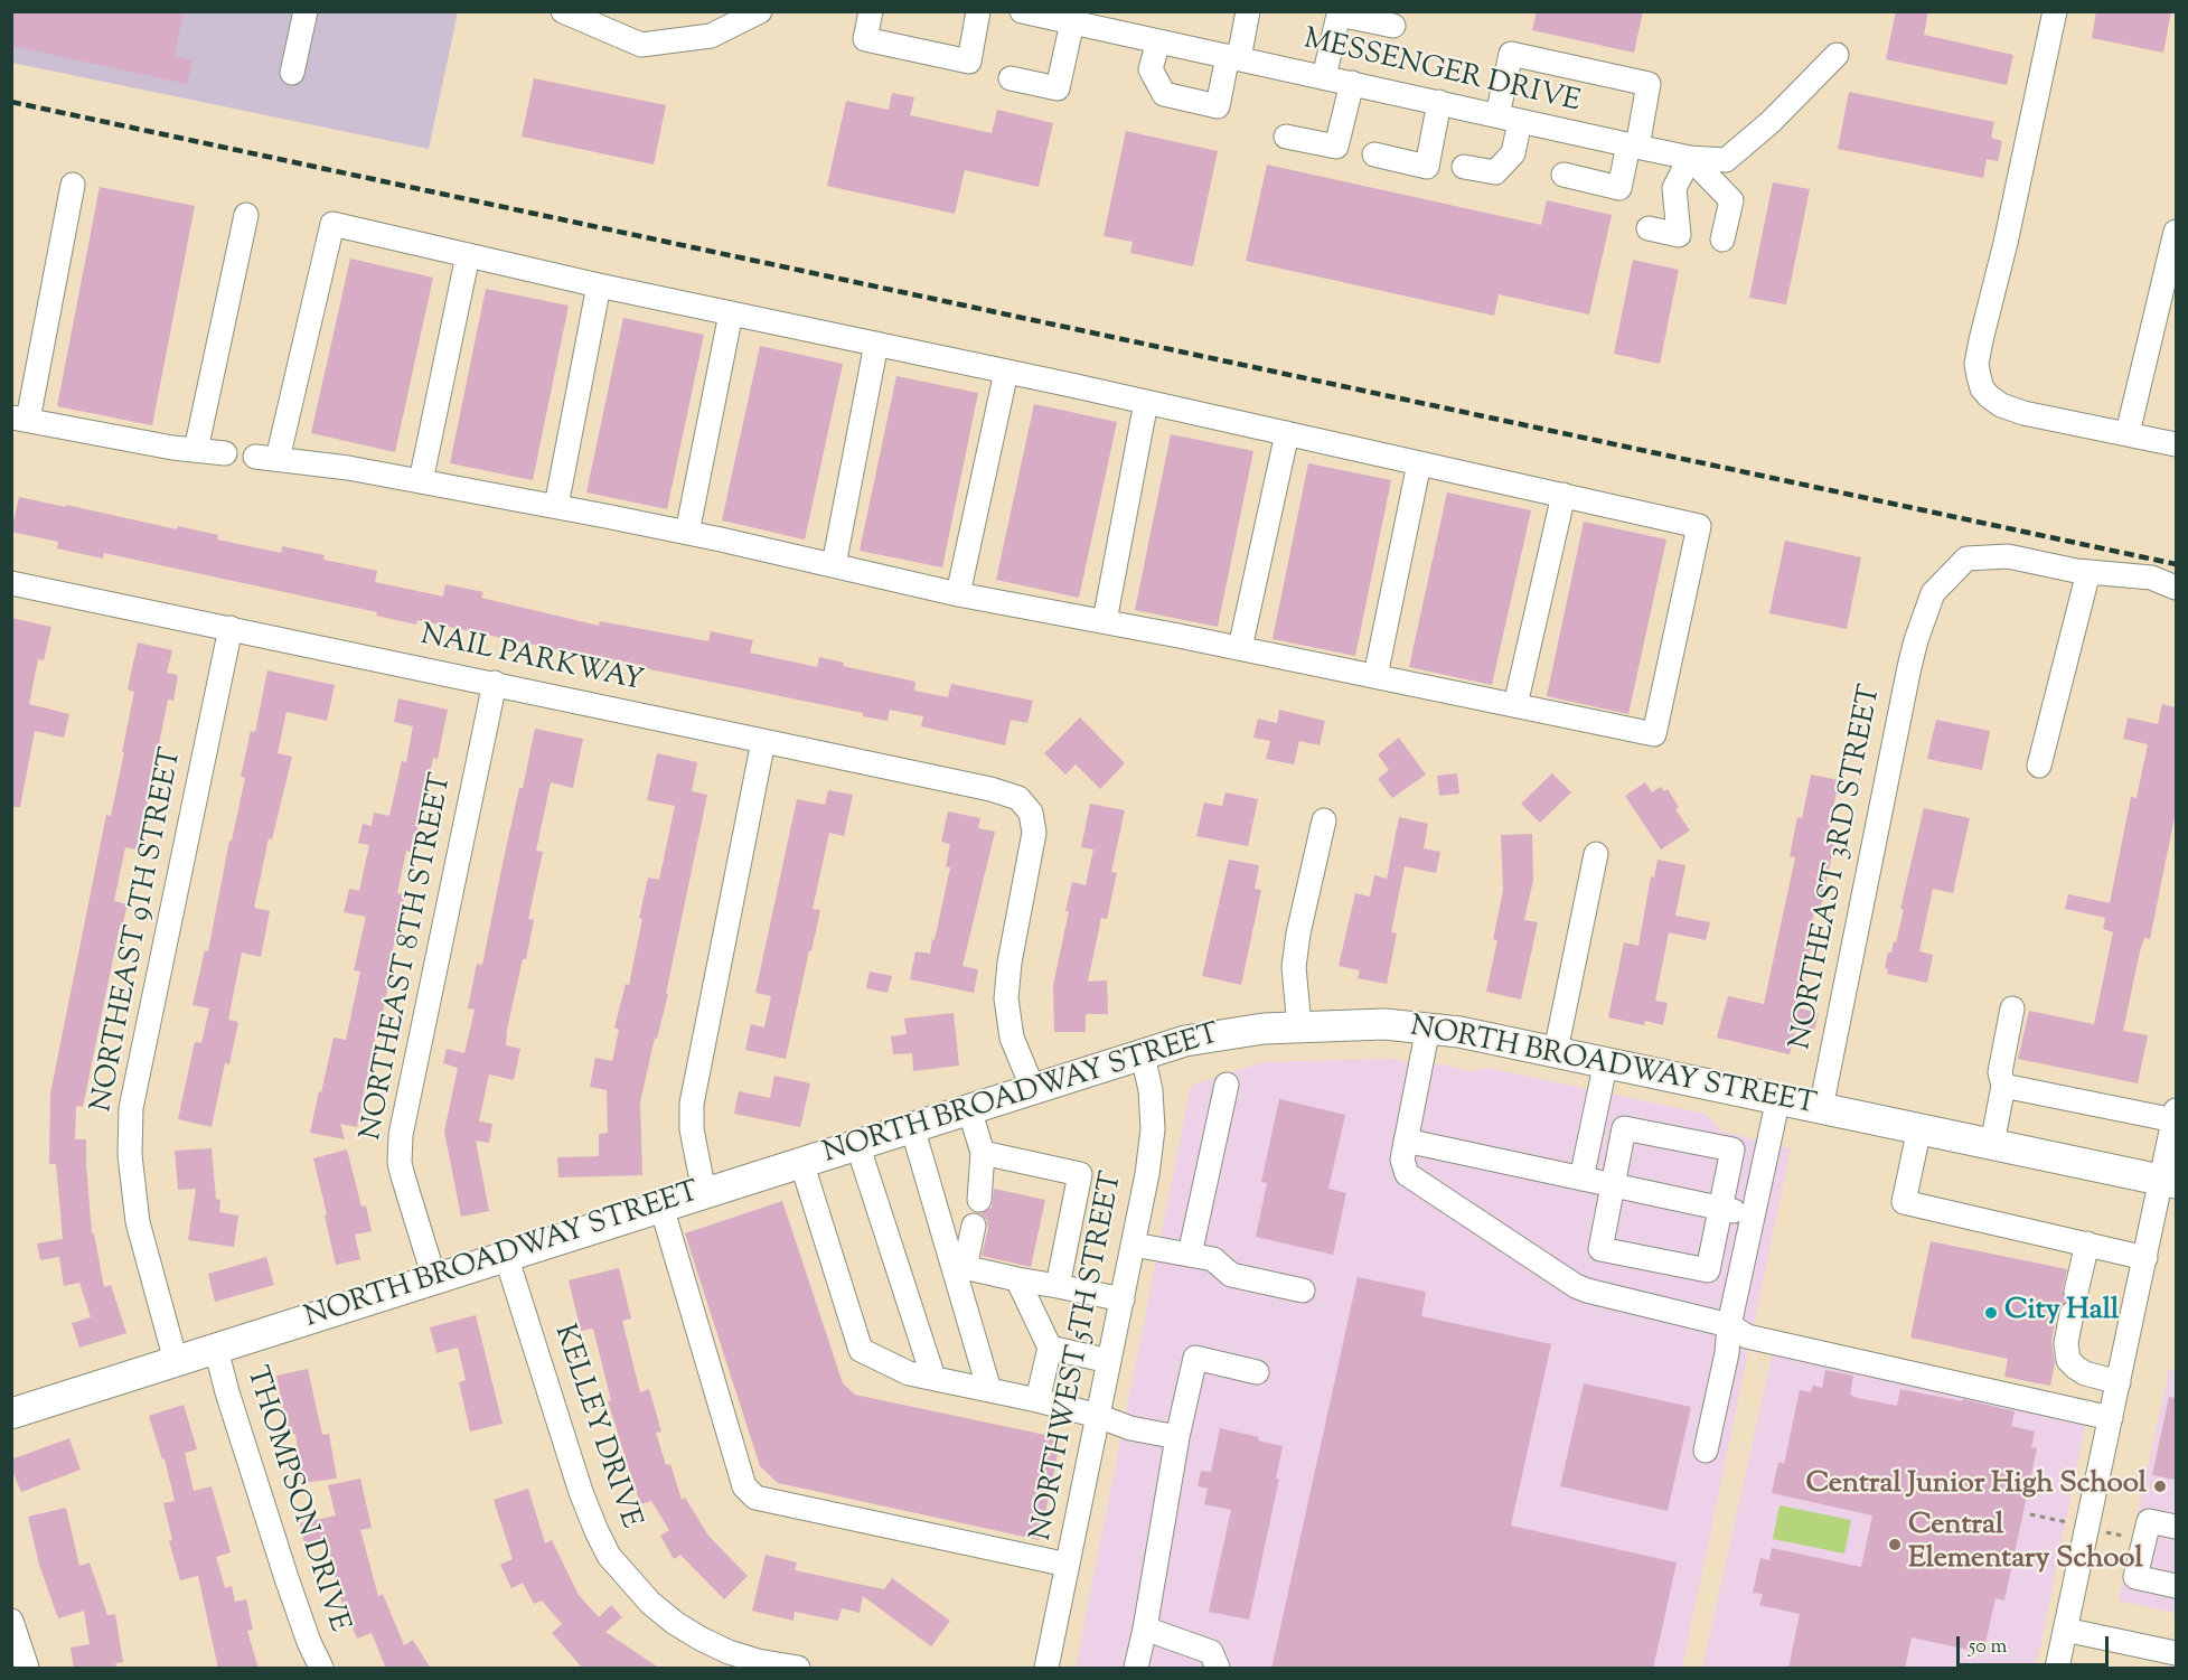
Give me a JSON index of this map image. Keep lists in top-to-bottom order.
{
  "streets": {
    "main road": ["NORTH BROADWAY STREET"],
    "street": [
      "MESSENGER DRIVE",
      "NAIL PARKWAY",
      "NORTHEAST 3RD STREET",
      "NORTHEAST 9TH STREET",
      "NORTHEAST 8TH STREET",
      "NORTHWEST 5TH STREET",
      "KELLEY DRIVE",
      "THOMPSON DRIVE"
    ]
  },
  "crossings": [
    ["NAIL PARKWAY", "NORTHEAST 9TH STREET"],
    ["NAIL PARKWAY", "NORTHEAST 8TH STREET"],
    ["NAIL PARKWAY", "NORTH BROADWAY STREET"],
    ["NORTHEAST 3RD STREET", "NORTH BROADWAY STREET"],
    ["NORTHEAST 9TH STREET", "NORTH BROADWAY STREET"],
    ["NORTHEAST 8TH STREET", "NORTH BROADWAY STREET"],
    ["NORTH BROADWAY STREET", "NORTHWEST 5TH STREET"],
    ["NORTH BROADWAY STREET", "KELLEY DRIVE"],
    ["NORTH BROADWAY STREET", "THOMPSON DRIVE"]
  ],
  "places": ["City Hall", "Central Junior High School", "Central Elementary School"],
  "scale_bar": "50 m"
}
